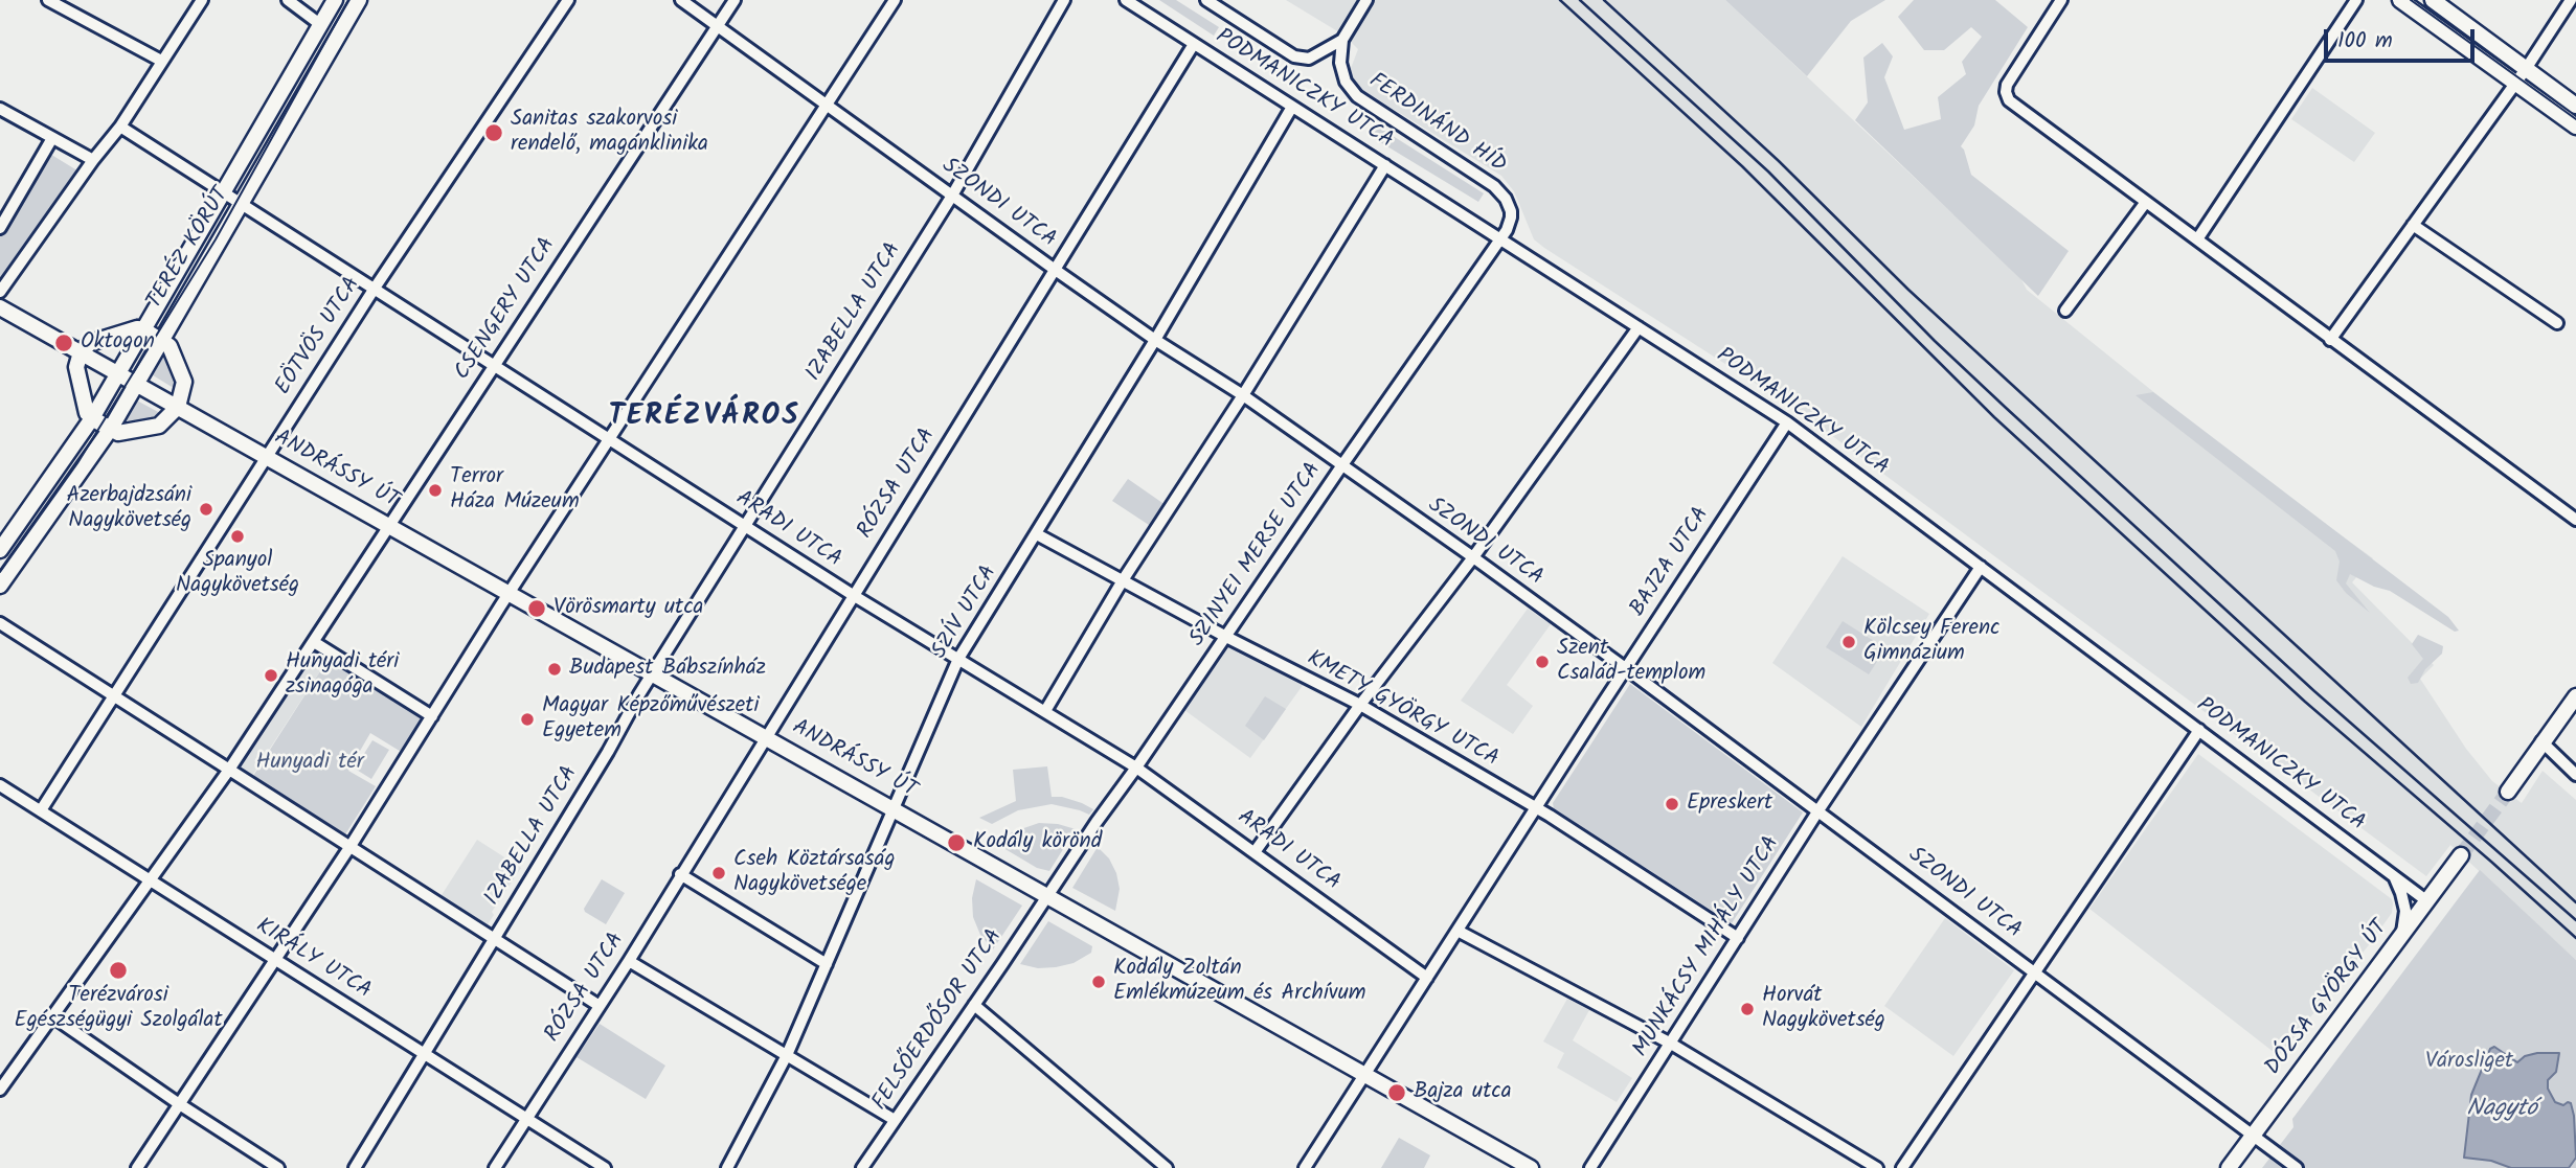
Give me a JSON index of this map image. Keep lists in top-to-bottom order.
{
  "streets": {
    "main road": ["TERÉZ KÖRÚT", "ANDRÁSSY ÚT", "DÓZSA GYÖRGY ÚT"],
    "street": [
      "PODMANICZKY UTCA",
      "FERDINÁND HÍD",
      "SZONDI UTCA",
      "CSENGERY UTCA",
      "IZABELLA UTCA",
      "EÖTVÖS UTCA",
      "RÓZSA UTCA",
      "ARADI UTCA",
      "SZINYEI MERSE UTCA",
      "BAJZA UTCA",
      "SZÍV UTCA",
      "KMETY GYÖRGY UTCA",
      "MUNKÁCSY MIHÁLY UTCA",
      "KIRÁLY UTCA",
      "FELSŐERDŐSOR UTCA"
    ]
  },
  "crossings": [
    ["PODMANICZKY UTCA", "FERDINÁND HÍD"],
    ["PODMANICZKY UTCA", "RÓZSA UTCA"],
    ["PODMANICZKY UTCA", "SZINYEI MERSE UTCA"],
    ["PODMANICZKY UTCA", "BAJZA UTCA"],
    ["PODMANICZKY UTCA", "SZÍV UTCA"],
    ["PODMANICZKY UTCA", "MUNKÁCSY MIHÁLY UTCA"],
    ["PODMANICZKY UTCA", "DÓZSA GYÖRGY ÚT"],
    ["FERDINÁND HÍD", "SZINYEI MERSE UTCA"],
    ["SZONDI UTCA", "CSENGERY UTCA"],
    ["SZONDI UTCA", "IZABELLA UTCA"],
    ["SZONDI UTCA", "RÓZSA UTCA"],
    ["SZONDI UTCA", "SZINYEI MERSE UTCA"],
    ["SZONDI UTCA", "BAJZA UTCA"],
    ["SZONDI UTCA", "SZÍV UTCA"],
    ["SZONDI UTCA", "MUNKÁCSY MIHÁLY UTCA"],
    ["SZONDI UTCA", "DÓZSA GYÖRGY ÚT"],
    ["TERÉZ KÖRÚT", "ANDRÁSSY ÚT"],
    ["TERÉZ KÖRÚT", "ARADI UTCA"],
    ["CSENGERY UTCA", "ANDRÁSSY ÚT"],
    ["CSENGERY UTCA", "ARADI UTCA"],
    ["IZABELLA UTCA", "ANDRÁSSY ÚT"],
    ["IZABELLA UTCA", "ARADI UTCA"],
    ["IZABELLA UTCA", "KIRÁLY UTCA"],
    ["EÖTVÖS UTCA", "ANDRÁSSY ÚT"],
    ["EÖTVÖS UTCA", "ARADI UTCA"],
    ["EÖTVÖS UTCA", "KIRÁLY UTCA"],
    ["ANDRÁSSY ÚT", "RÓZSA UTCA"],
    ["ANDRÁSSY ÚT", "SZINYEI MERSE UTCA"],
    ["ANDRÁSSY ÚT", "BAJZA UTCA"],
    ["ANDRÁSSY ÚT", "SZÍV UTCA"],
    ["ANDRÁSSY ÚT", "FELSŐERDŐSOR UTCA"],
    ["RÓZSA UTCA", "ARADI UTCA"],
    ["RÓZSA UTCA", "KIRÁLY UTCA"],
    ["ARADI UTCA", "SZINYEI MERSE UTCA"],
    ["ARADI UTCA", "BAJZA UTCA"],
    ["ARADI UTCA", "SZÍV UTCA"],
    ["SZINYEI MERSE UTCA", "KMETY GYÖRGY UTCA"],
    ["SZINYEI MERSE UTCA", "FELSŐERDŐSOR UTCA"],
    ["BAJZA UTCA", "KMETY GYÖRGY UTCA"],
    ["SZÍV UTCA", "KMETY GYÖRGY UTCA"],
    ["KMETY GYÖRGY UTCA", "MUNKÁCSY MIHÁLY UTCA"]
  ],
  "districts": ["TERÉZVÁROS"],
  "water": ["Nagytó"],
  "parks": ["Hunyadi tér", "Városliget"],
  "places": [
    "Sanitas szakorvosi rendelő, magánklinika",
    "Oktogon",
    "Terror Háza Múzeum",
    "Azerbajdzsáni Nagykövetség",
    "Spanyol Nagykövetség",
    "Vörösmarty utca",
    "Kölcsey Ferenc Gimnázium",
    "Szent Család-templom",
    "Budapest Bábszínház",
    "Hunyadi téri zsinagóga",
    "Magyar Képzőművészeti Egyetem",
    "Epreskert",
    "Kodály körönd",
    "Cseh Köztársaság Nagykövetsége",
    "Terézvárosi Egészségügyi Szolgálat",
    "Kodály Zoltán Emlékmúzeum és Archívum",
    "Horvát Nagykövetség",
    "Bajza utca"
  ],
  "scale_bar": "100 m"
}
